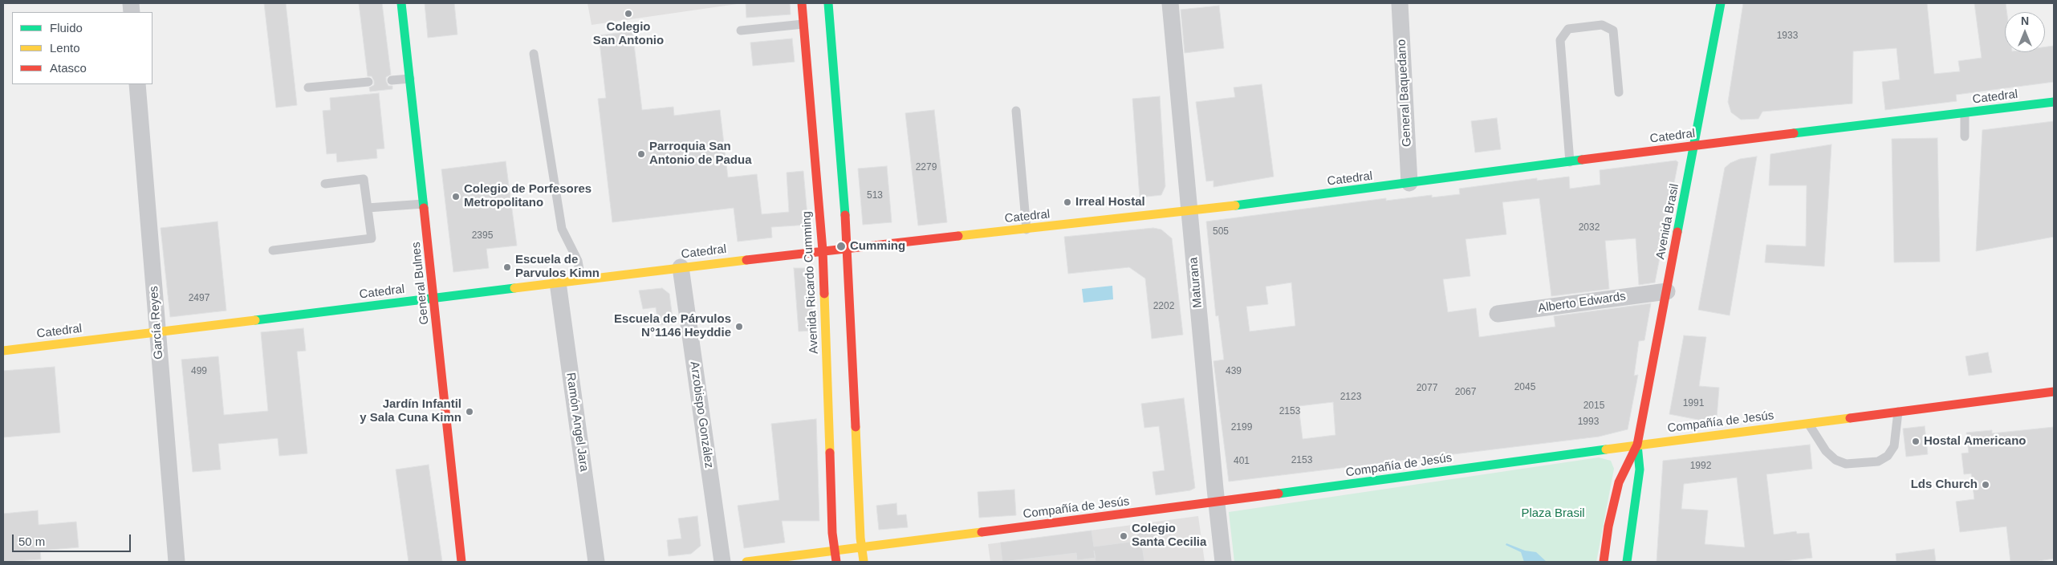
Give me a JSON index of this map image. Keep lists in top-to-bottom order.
{
  "streets": {
    "main road": [
      "Catedral",
      "Avenida Brasil",
      "Avenida Ricardo Cumming",
      "General Bulnes",
      "Compañía de Jesús"
    ],
    "street": [
      "General Baquedano",
      "Maturana",
      "Alberto Edwards",
      "García Reyes",
      "Arzobispo González",
      "Ramón Angel Jara"
    ]
  },
  "crossings": [
    ["General Baquedano", "Catedral"],
    ["Catedral", "Avenida Brasil"],
    ["Catedral", "Avenida Ricardo Cumming"],
    ["Catedral", "Maturana"],
    ["Catedral", "General Bulnes"],
    ["Catedral", "García Reyes"],
    ["Catedral", "Arzobispo González"],
    ["Catedral", "Ramón Angel Jara"],
    ["Avenida Brasil", "Alberto Edwards"],
    ["Avenida Brasil", "Compañía de Jesús"],
    ["Avenida Ricardo Cumming", "Compañía de Jesús"],
    ["Maturana", "Compañía de Jesús"]
  ],
  "parks": ["Plaza Brasil"],
  "places": [
    "Colegio San Antonio",
    "Parroquia San Antonio de Padua",
    "Colegio de Porfesores Metropolitano",
    "Irreal Hostal",
    "Cumming",
    "Escuela de Parvulos Kimn",
    "Escuela de Párvulos N°1146 Heyddie",
    "Jardín Infantil y Sala Cuna Kimn",
    "Hostal Americano",
    "Lds Church",
    "Colegio Santa Cecilia"
  ],
  "house_numbers": [
    "1933",
    "2279",
    "513",
    "2032",
    "505",
    "2395",
    "2497",
    "2202",
    "499",
    "439",
    "2045",
    "2077",
    "2067",
    "2123",
    "1991",
    "2015",
    "2153",
    "1993",
    "2199",
    "2153",
    "401",
    "1992"
  ],
  "legend": ["Fluido", "Lento", "Atasco"],
  "scale_bar": "50 m",
  "north": "top"
}
